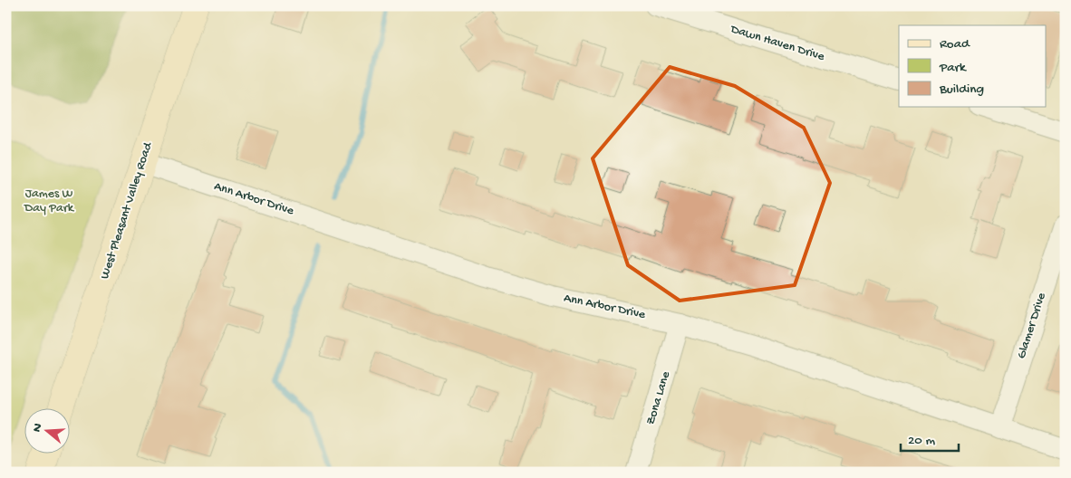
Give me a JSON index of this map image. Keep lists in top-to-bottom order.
{
  "streets": {
    "main road": ["West Pleasant Valley Road"],
    "street": [
      "Dawn Haven Drive",
      "Ann Arbor Drive",
      "Glamer Drive",
      "Zona Lane"
    ]
  },
  "crossings": [
    ["Ann Arbor Drive", "West Pleasant Valley Road"],
    ["Ann Arbor Drive", "Glamer Drive"],
    ["Ann Arbor Drive", "Zona Lane"]
  ],
  "parks": ["James W Day Park"],
  "legend": ["Road", "Park", "Building"],
  "scale_bar": "20 m",
  "north": "left"
}
